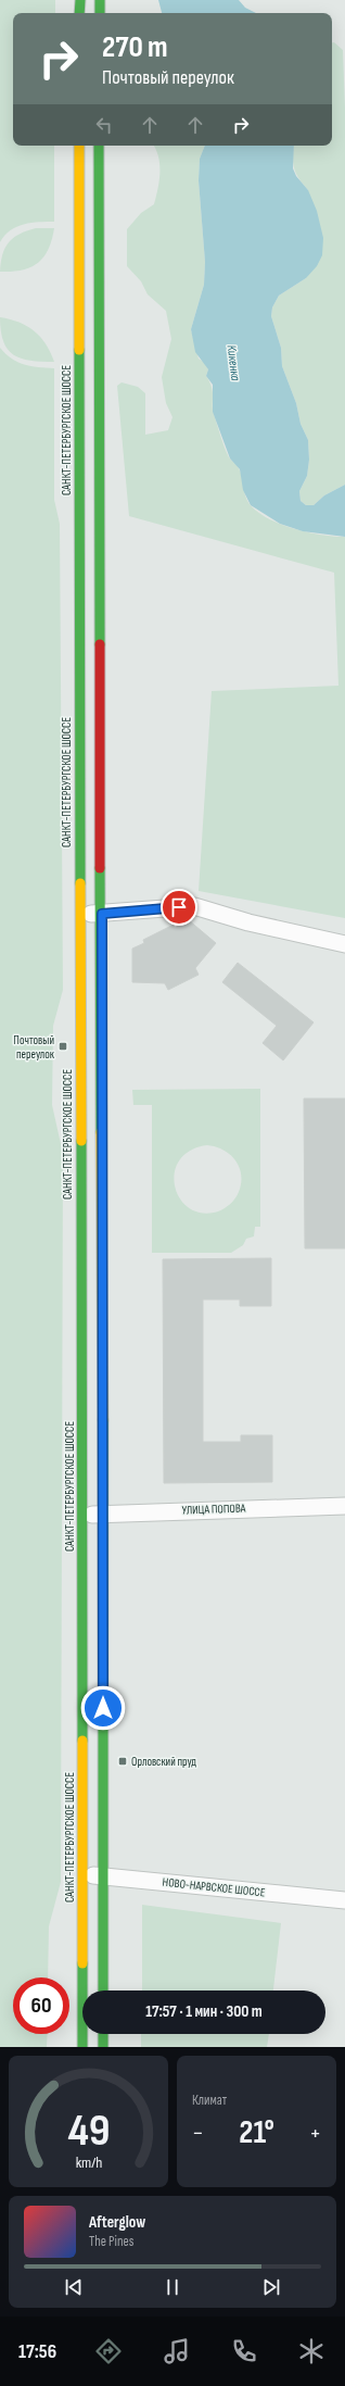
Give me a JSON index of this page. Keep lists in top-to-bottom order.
{
  "streets": {
    "main road": ["САНКТ-ПЕТЕРБУРГСКОЕ ШОССЕ"],
    "street": ["УЛИЦА ПОПОВА", "НОВО-НАРВСКОЕ ШОССЕ"]
  },
  "crossings": [
    ["САНКТ-ПЕТЕРБУРГСКОЕ ШОССЕ", "УЛИЦА ПОПОВА"],
    ["САНКТ-ПЕТЕРБУРГСКОЕ ШОССЕ", "НОВО-НАРВСКОЕ ШОССЕ"]
  ],
  "water": ["Кикенка"],
  "places": {
    "transit": ["Почтовый переулок", "Орловский пруд"]
  },
  "page": {
    "turn": ["270 m", "Почтовый переулок"],
    "limit": "60",
    "trip": "17:57 · 1 мин · 300 m",
    "tile": "Климат",
    "heat": ["−", "21°", "+"],
    "song": ["Afterglow", "The Pines"],
    "tabs": "17:56",
    "gauge": ["49", "km/h"]
  }
}
